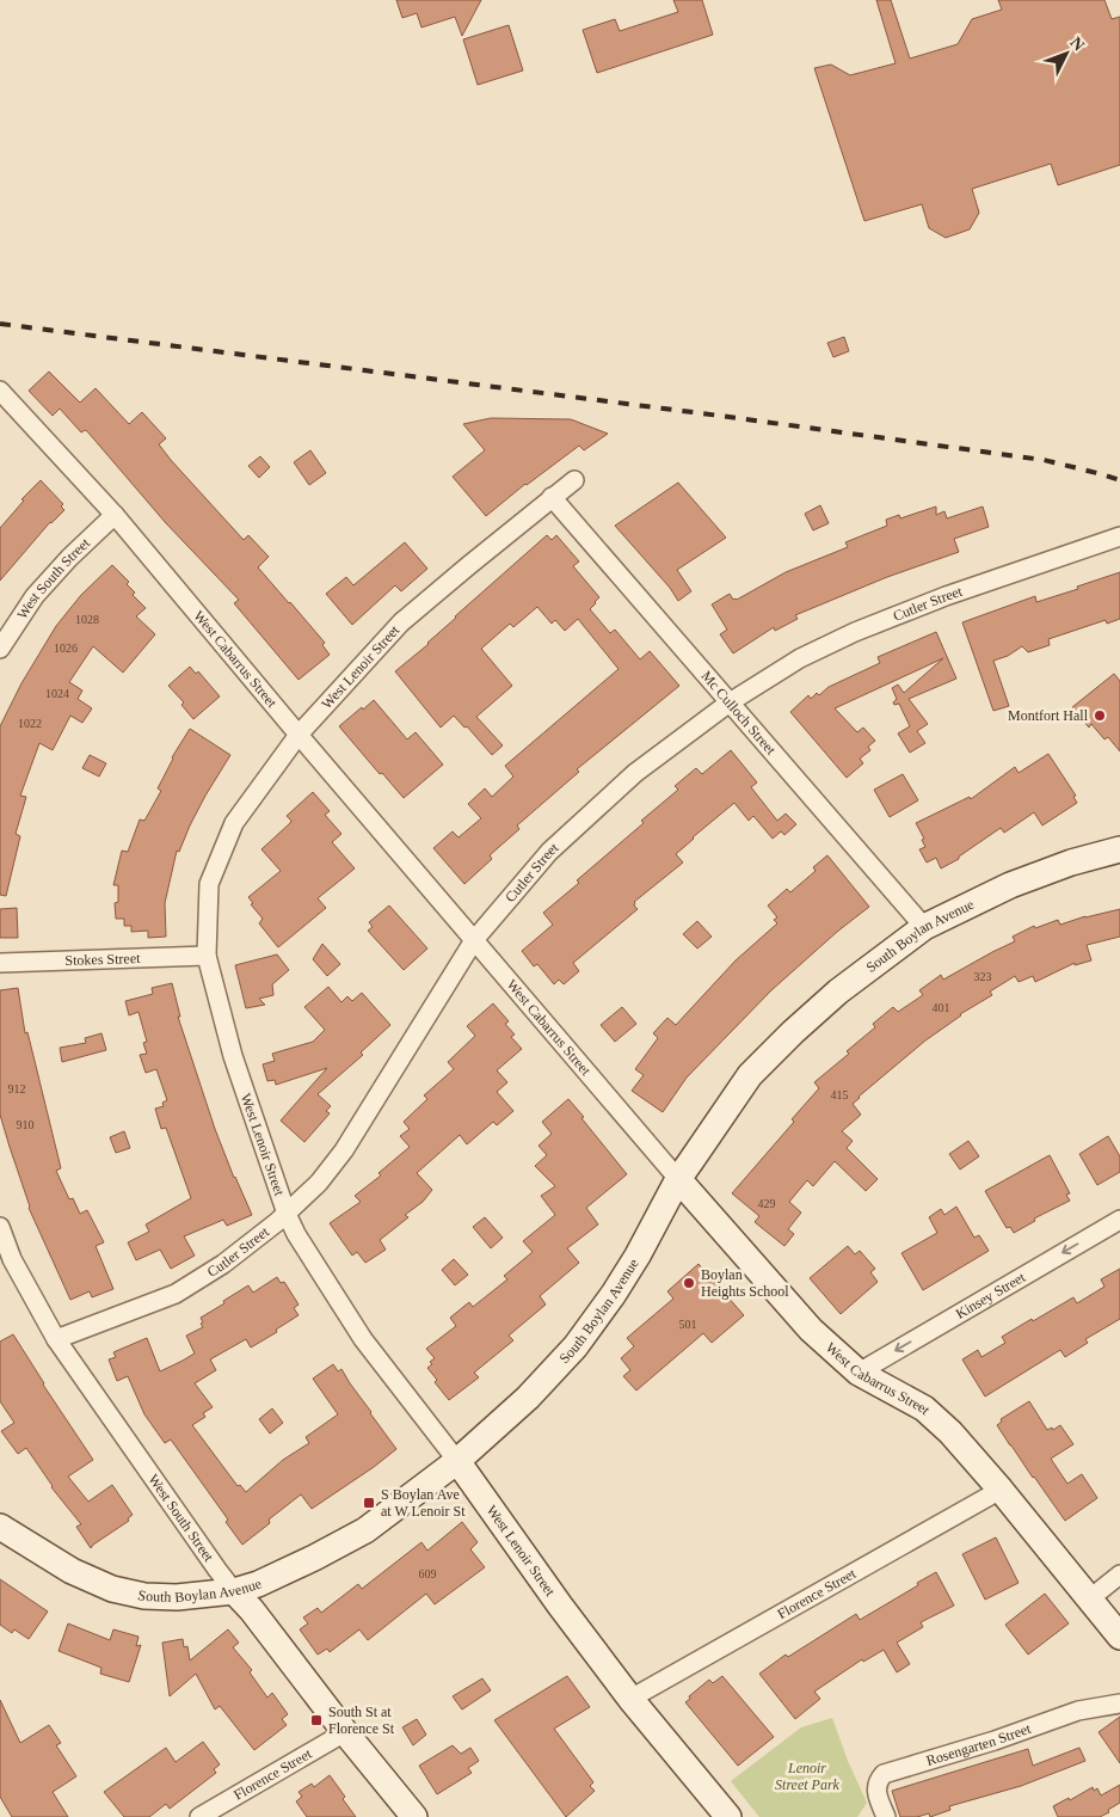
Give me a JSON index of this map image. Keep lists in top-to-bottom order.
{
  "streets": {
    "street": [
      "West South Street",
      "Cutler Street",
      "West Cabarrus Street",
      "West Lenoir Street",
      "Mc Culloch Street",
      "South Boylan Avenue",
      "Stokes Street",
      "Kinsey Street",
      "Florence Street",
      "Rosengarten Street"
    ]
  },
  "crossings": [
    ["West South Street", "Cutler Street"],
    ["West South Street", "West Cabarrus Street"],
    ["West South Street", "South Boylan Avenue"],
    ["West South Street", "Florence Street"],
    ["Cutler Street", "West Cabarrus Street"],
    ["Cutler Street", "West Lenoir Street"],
    ["Cutler Street", "Mc Culloch Street"],
    ["West Cabarrus Street", "West Lenoir Street"],
    ["West Cabarrus Street", "South Boylan Avenue"],
    ["West Cabarrus Street", "Kinsey Street"],
    ["West Cabarrus Street", "Florence Street"],
    ["West Lenoir Street", "Mc Culloch Street"],
    ["West Lenoir Street", "South Boylan Avenue"],
    ["West Lenoir Street", "Stokes Street"],
    ["West Lenoir Street", "Florence Street"],
    ["Mc Culloch Street", "South Boylan Avenue"]
  ],
  "one_way": ["Kinsey Street"],
  "parks": ["Lenoir Street Park"],
  "places": {
    "other": ["Montfort Hall", "Boylan Heights School"],
    "transit": ["S Boylan Ave at W Lenoir St", "South St at Florence St"]
  },
  "house_numbers": [
    "1028",
    "1026",
    "1024",
    "1022",
    "323",
    "401",
    "912",
    "415",
    "910",
    "429",
    "501",
    "609"
  ],
  "north": "top right"
}
